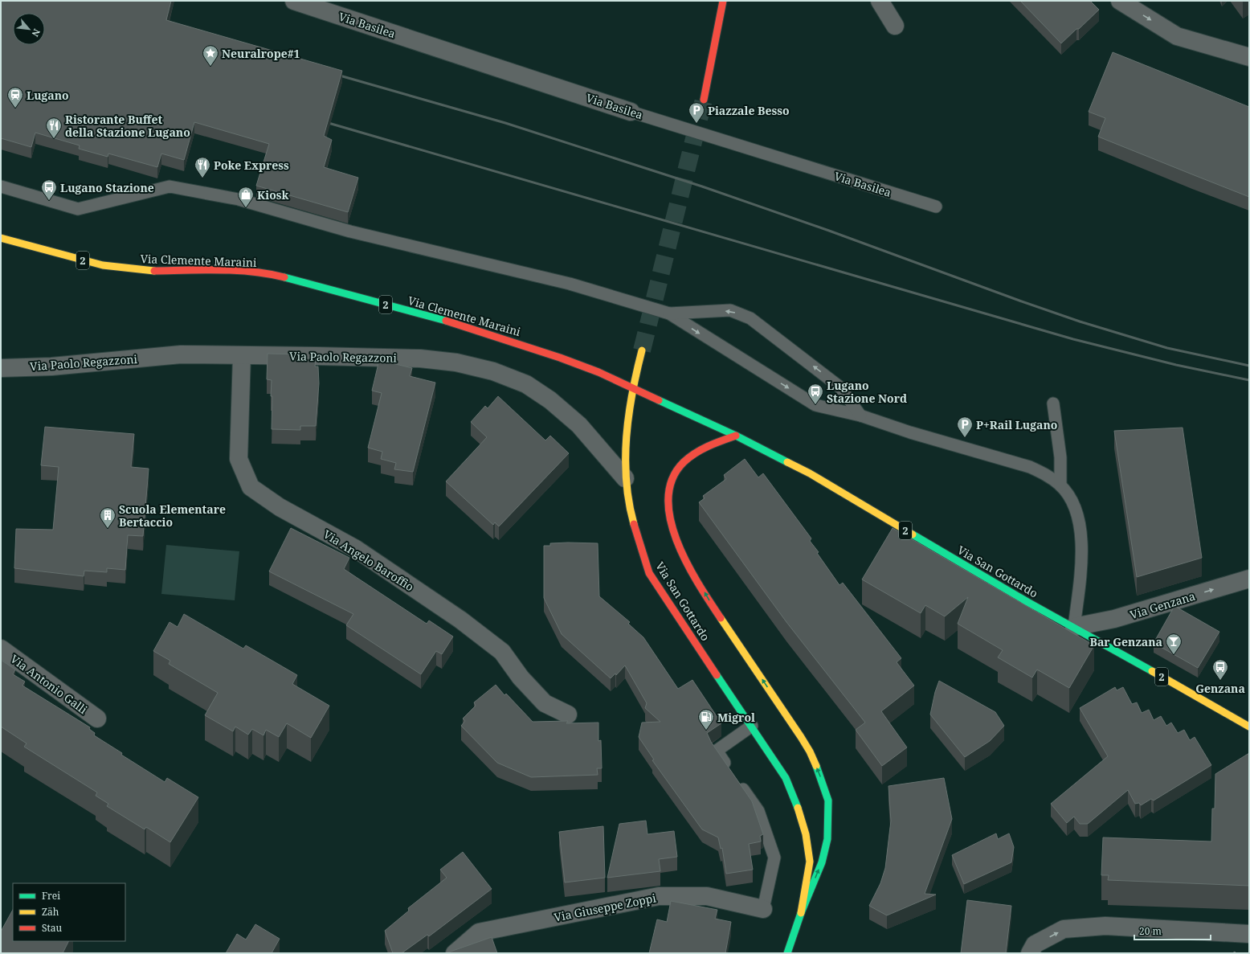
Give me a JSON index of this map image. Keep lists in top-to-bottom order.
{
  "streets": {
    "main road": ["2", "Via Clemente Maraini", "Via San Gottardo"],
    "street": [
      "Via Basilea",
      "Via Paolo Regazzoni",
      "Via Angelo Baroffio",
      "Via Genzana",
      "Via Antonio Galli",
      "Via Giuseppe Zoppi"
    ]
  },
  "crossings": [
    ["Via Clemente Maraini", "Via San Gottardo"],
    ["Via Paolo Regazzoni", "Via Angelo Baroffio"],
    ["Via Paolo Regazzoni", "Via San Gottardo"],
    ["Via San Gottardo", "Via Genzana"]
  ],
  "one_way": ["Via Genzana"],
  "places": {
    "place": ["Neuralrope#1"],
    "station": ["Lugano"],
    "parking": ["Piazzale Besso", "P+Rail Lugano"],
    "restaurant": ["Ristorante Buffet della Stazione Lugano", "Poke Express"],
    "bus stop": ["Lugano Stazione", "Lugano Stazione Nord", "Genzana"],
    "shop": ["Kiosk"],
    "building": ["Scuola Elementare Bertaccio"],
    "bar": ["Bar Genzana"],
    "fuel station": ["Migrol"]
  },
  "legend": ["Frei", "Zäh", "Stau"],
  "scale_bar": "20 m",
  "north": "bottom right"
}
